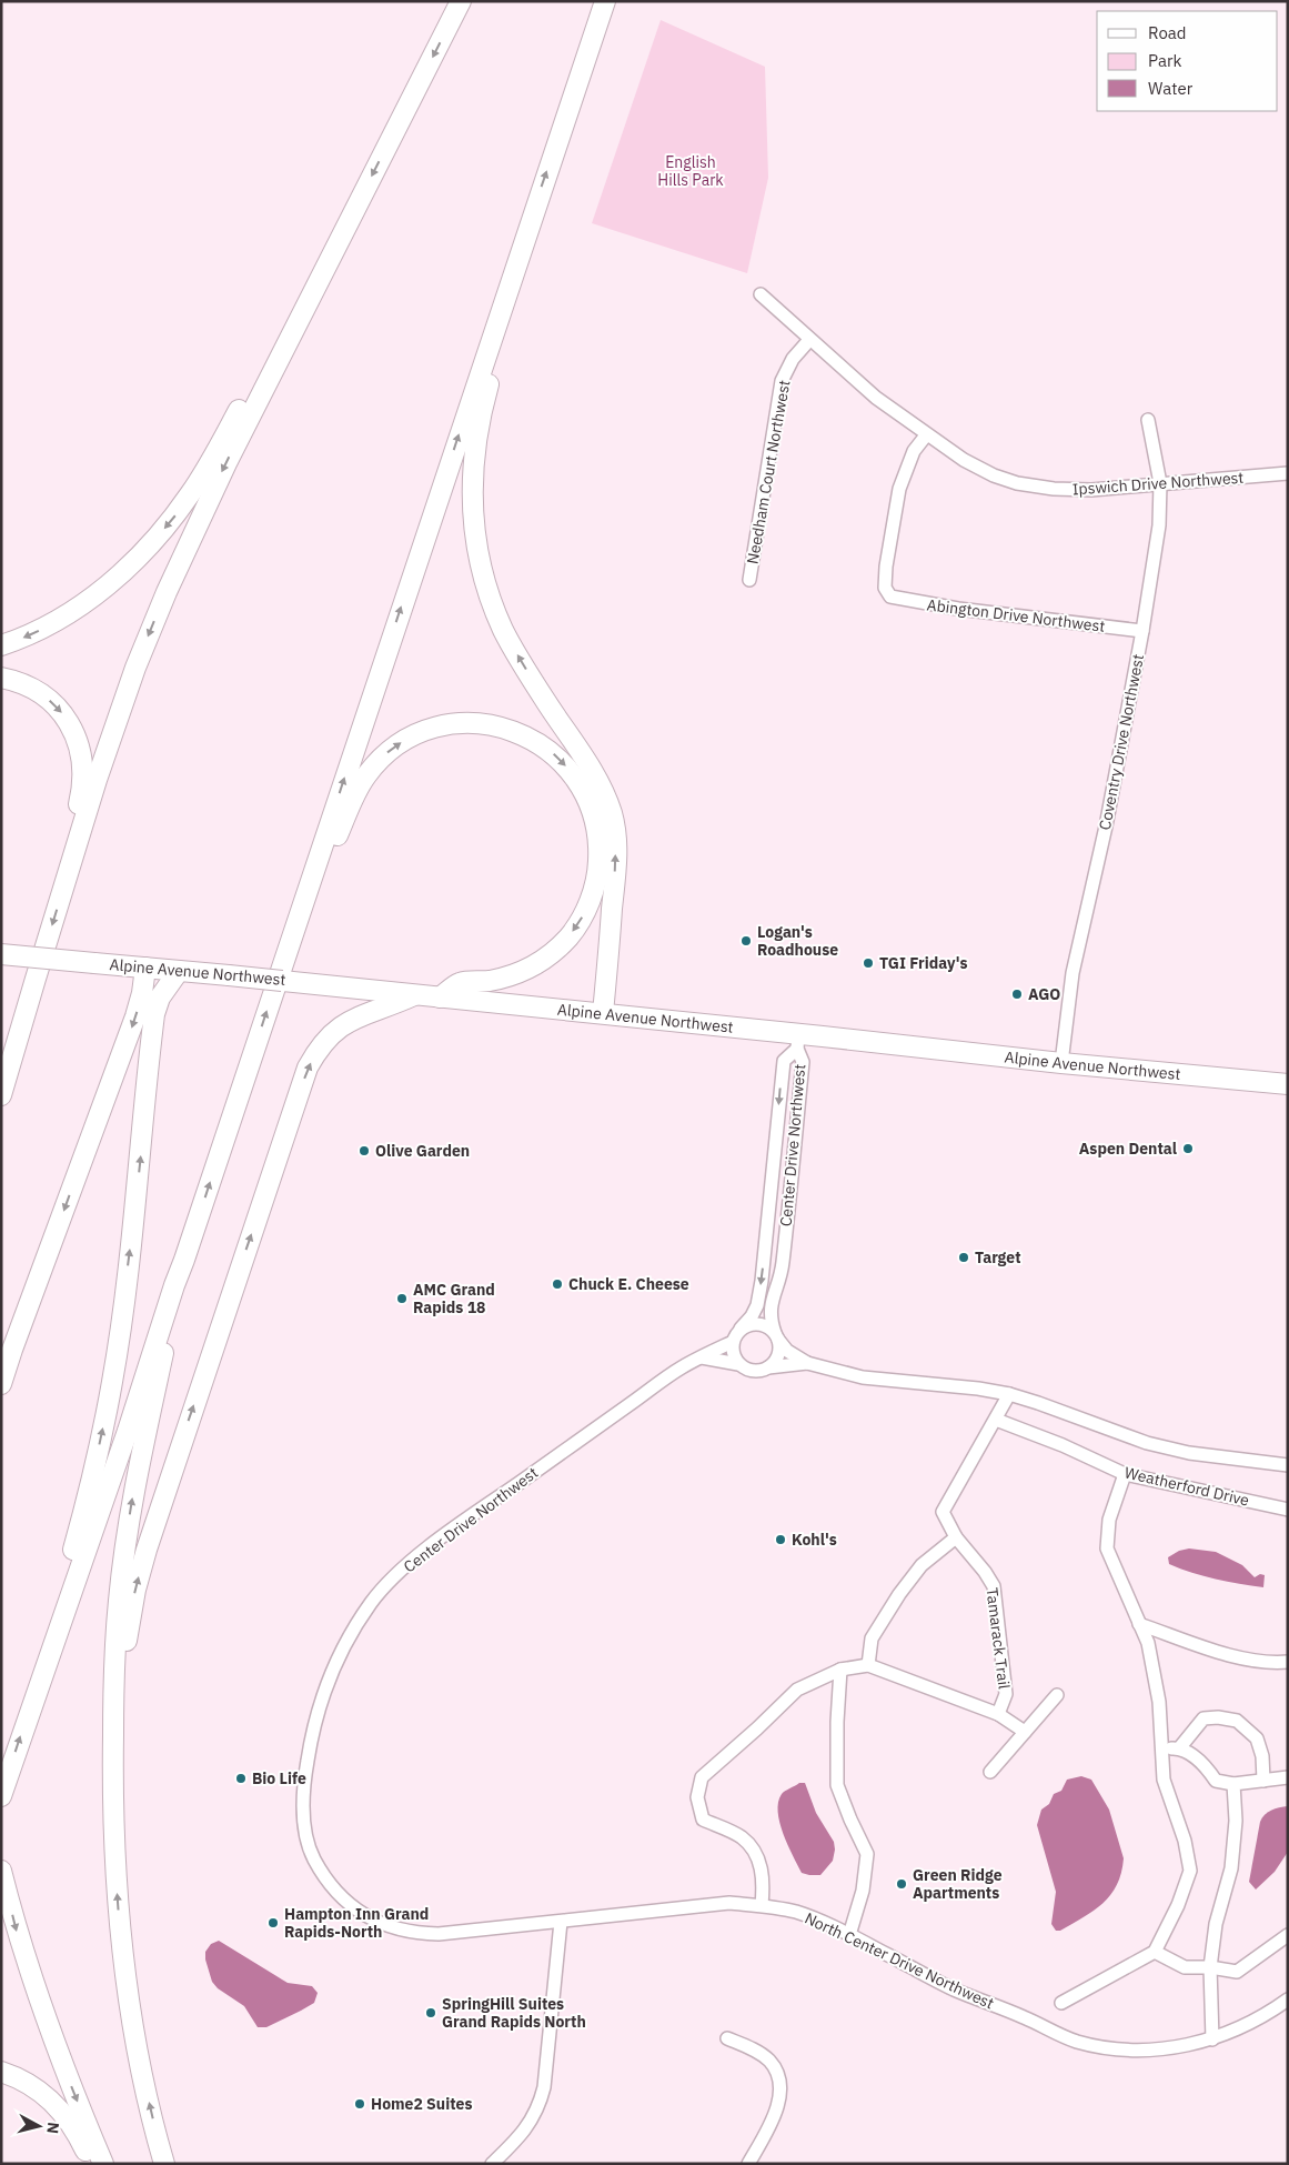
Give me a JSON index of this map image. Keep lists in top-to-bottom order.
{
  "streets": {
    "highway": ["Alpine Avenue Northwest"],
    "street": [
      "Needham Court Northwest",
      "Ipswich Drive Northwest",
      "Abington Drive Northwest",
      "Coventry Drive Northwest",
      "Center Drive Northwest",
      "Weatherford Drive",
      "Tamarack Trail",
      "North Center Drive Northwest"
    ]
  },
  "crossings": [
    ["Needham Court Northwest", "Ipswich Drive Northwest"],
    ["Ipswich Drive Northwest", "Abington Drive Northwest"],
    ["Ipswich Drive Northwest", "Coventry Drive Northwest"],
    ["Abington Drive Northwest", "Coventry Drive Northwest"],
    ["Coventry Drive Northwest", "Alpine Avenue Northwest"],
    ["Alpine Avenue Northwest", "Center Drive Northwest"],
    ["Center Drive Northwest", "North Center Drive Northwest"],
    ["Weatherford Drive", "Tamarack Trail"]
  ],
  "parks": ["English Hills Park"],
  "places": [
    "Logan's Roadhouse",
    "TGI Friday's",
    "AGO",
    "Aspen Dental",
    "Olive Garden",
    "Target",
    "Chuck E. Cheese",
    "AMC Grand Rapids 18",
    "Kohl's",
    "Bio Life",
    "Green Ridge Apartments",
    "Hampton Inn Grand Rapids-North",
    "SpringHill Suites Grand Rapids North",
    "Home2 Suites"
  ],
  "legend": ["Road", "Park", "Water"],
  "north": "right"
}
